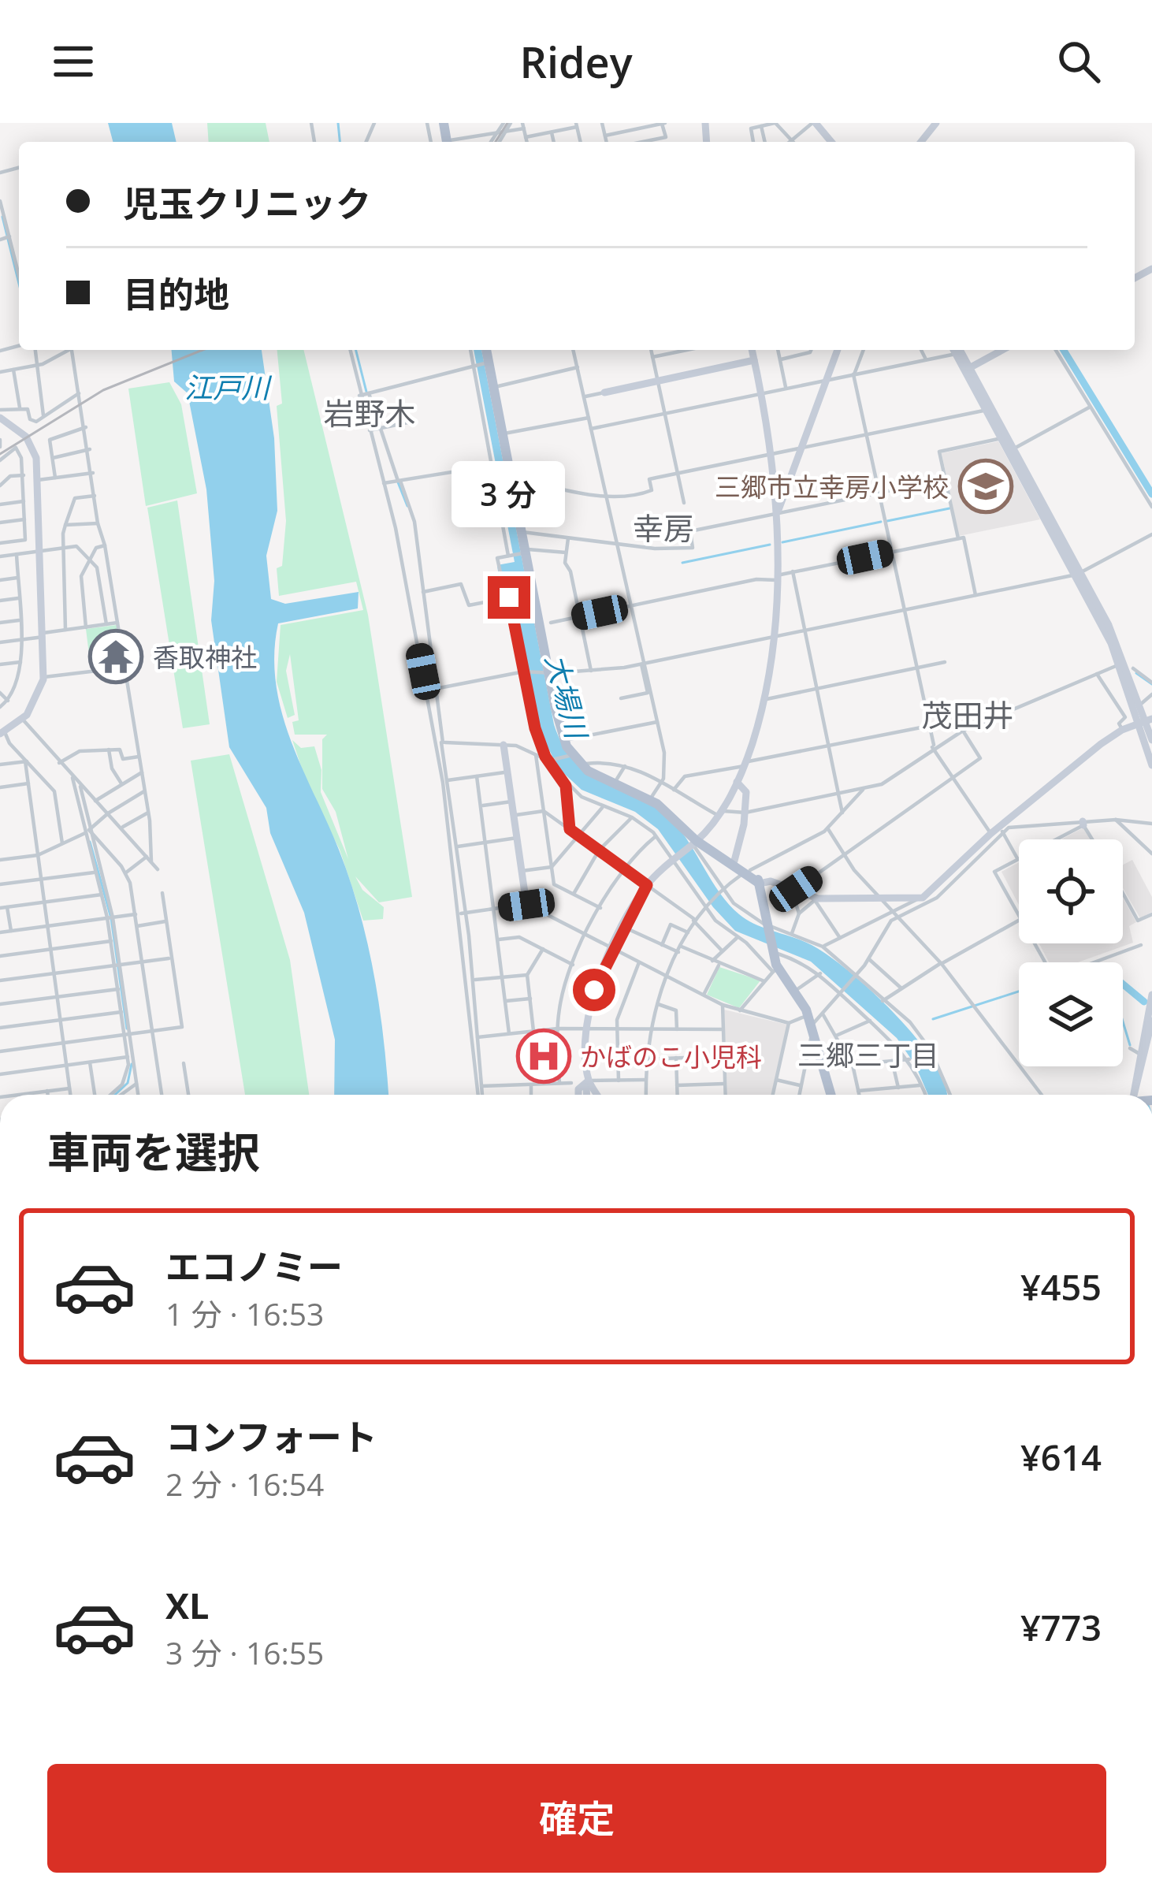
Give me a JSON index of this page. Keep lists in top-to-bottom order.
{
  "districts": [
    "岩野木",
    "幸房",
    "茂田井",
    "三郷三丁目"
  ],
  "water": ["江戸川", "大場川"],
  "places": {
    "school or university": ["三郷市立幸房小学校"],
    "temple": ["香取神社"],
    "hospital": ["かばのこ小児科"]
  },
  "page": {
    "header": "Ridey",
    "banner": ["児玉クリニック", "目的地"],
    "bubble": "3 分",
    "heading": "車両を選択",
    "list": [
      {
        "name": "エコノミー",
        "note": "1 分 · 16:53",
        "value": "¥455"
      },
      {
        "name": "コンフォート",
        "note": "2 分 · 16:54",
        "value": "¥614"
      },
      {
        "name": "XL",
        "note": "3 分 · 16:55",
        "value": "¥773"
      }
    ],
    "buttons": "確定"
  }
}
